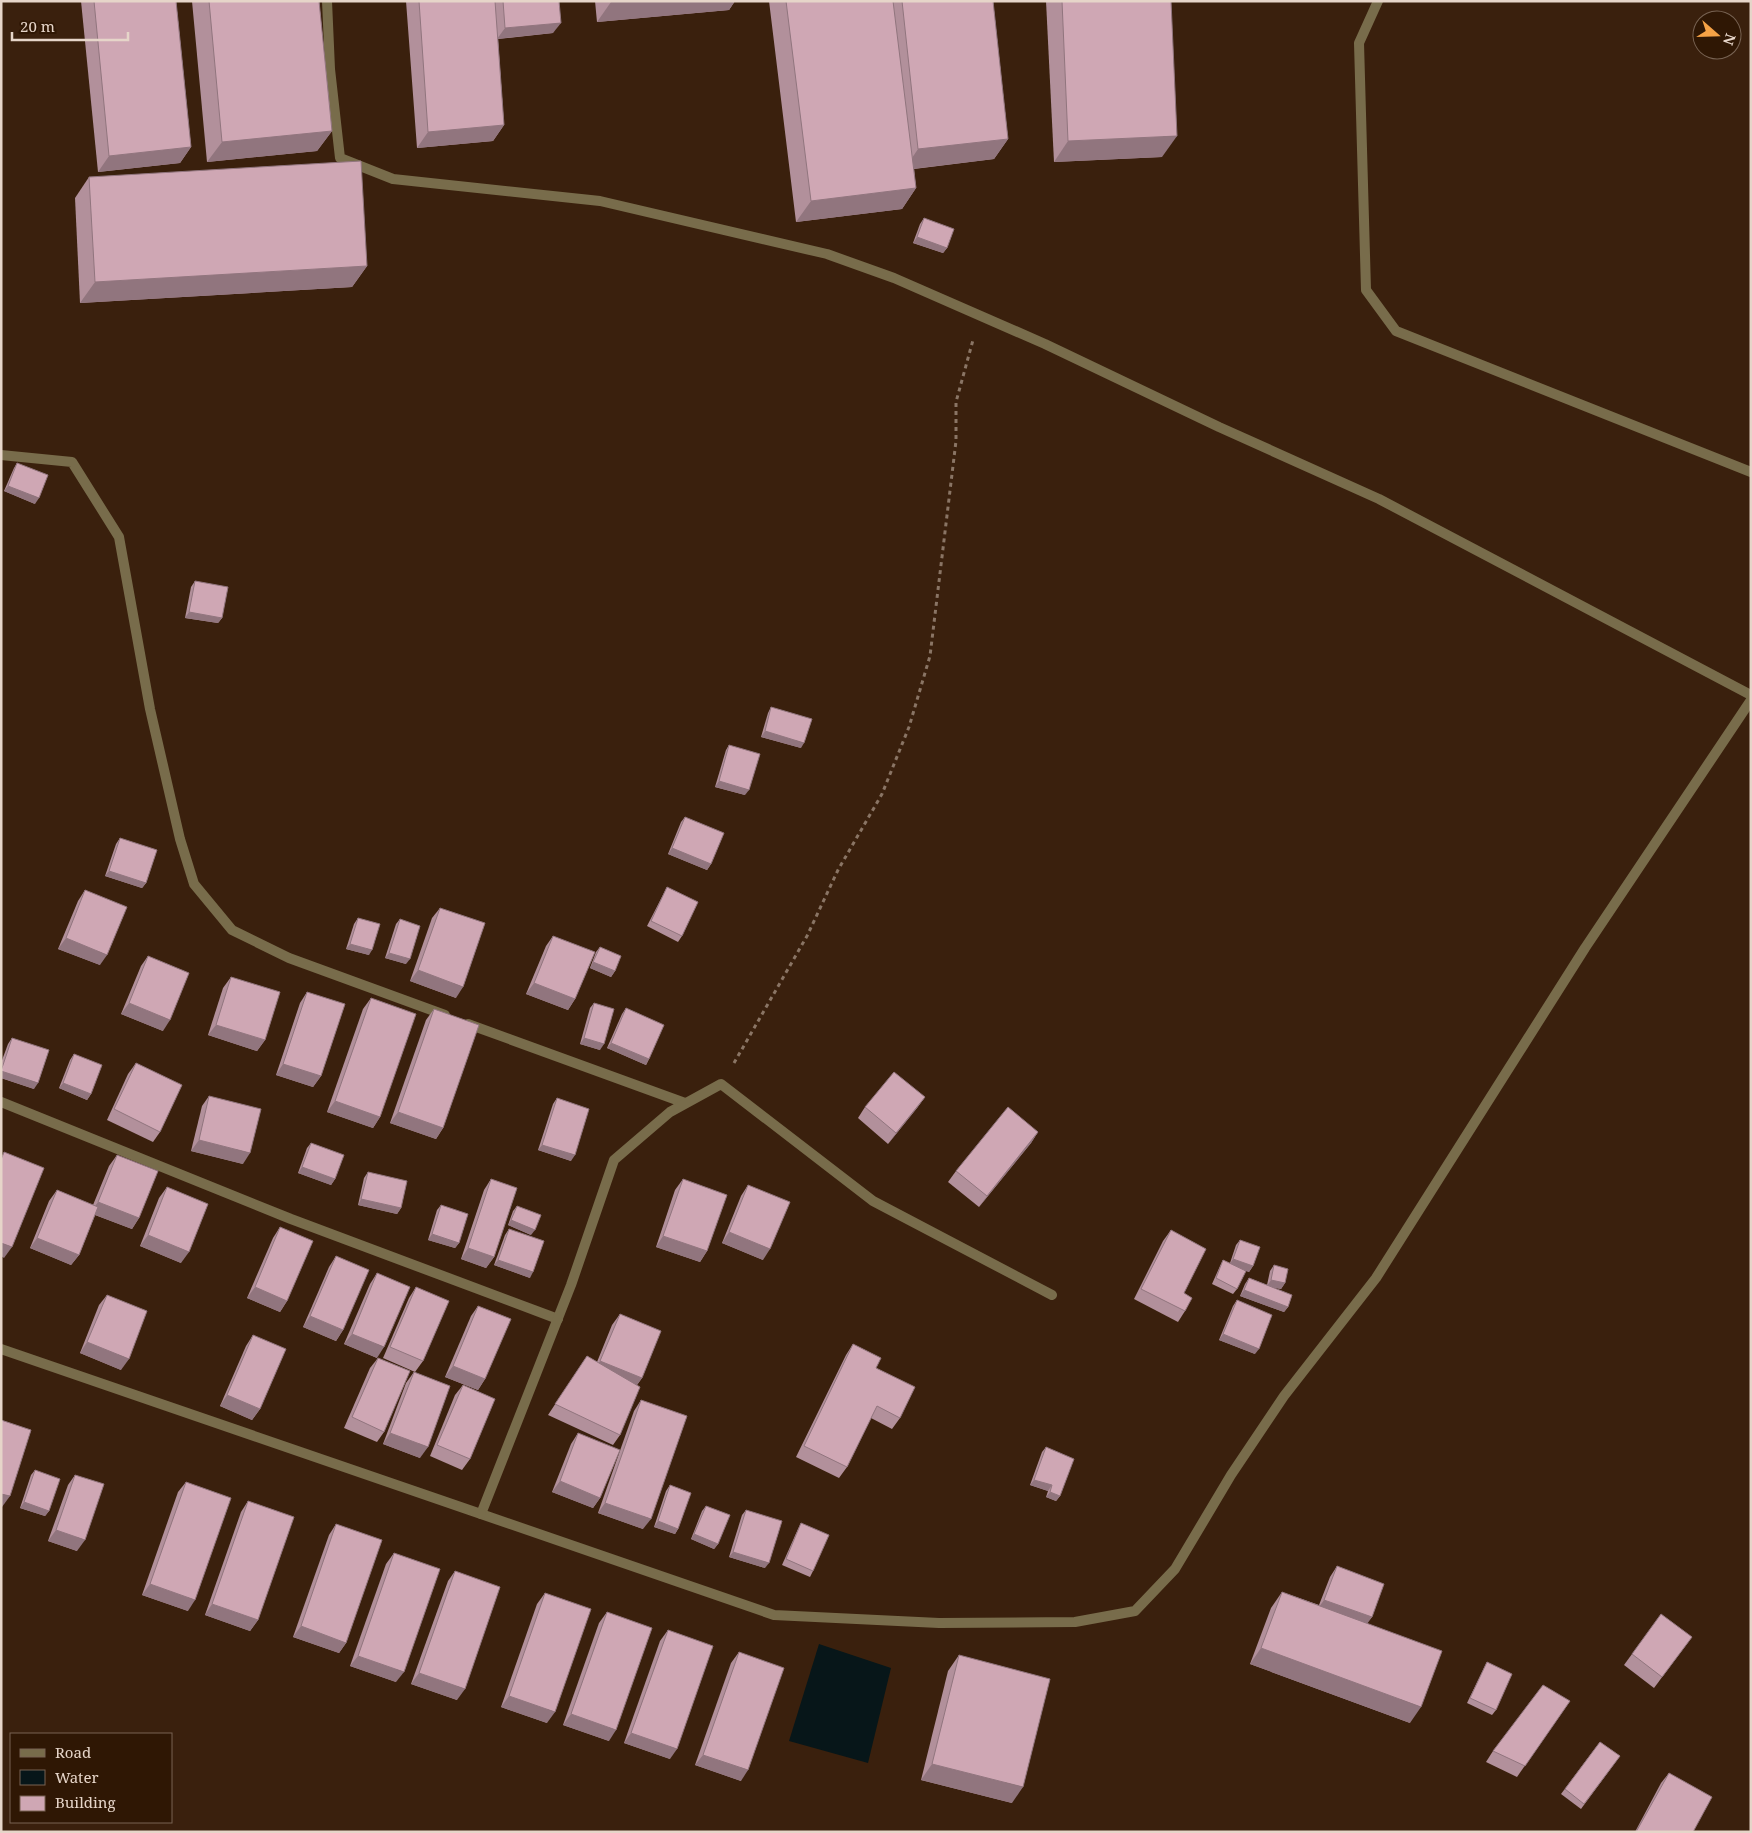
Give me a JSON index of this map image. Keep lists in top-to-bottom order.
{
  "legend": ["Road", "Water", "Building"],
  "scale_bar": "20 m",
  "north": "right"
}
